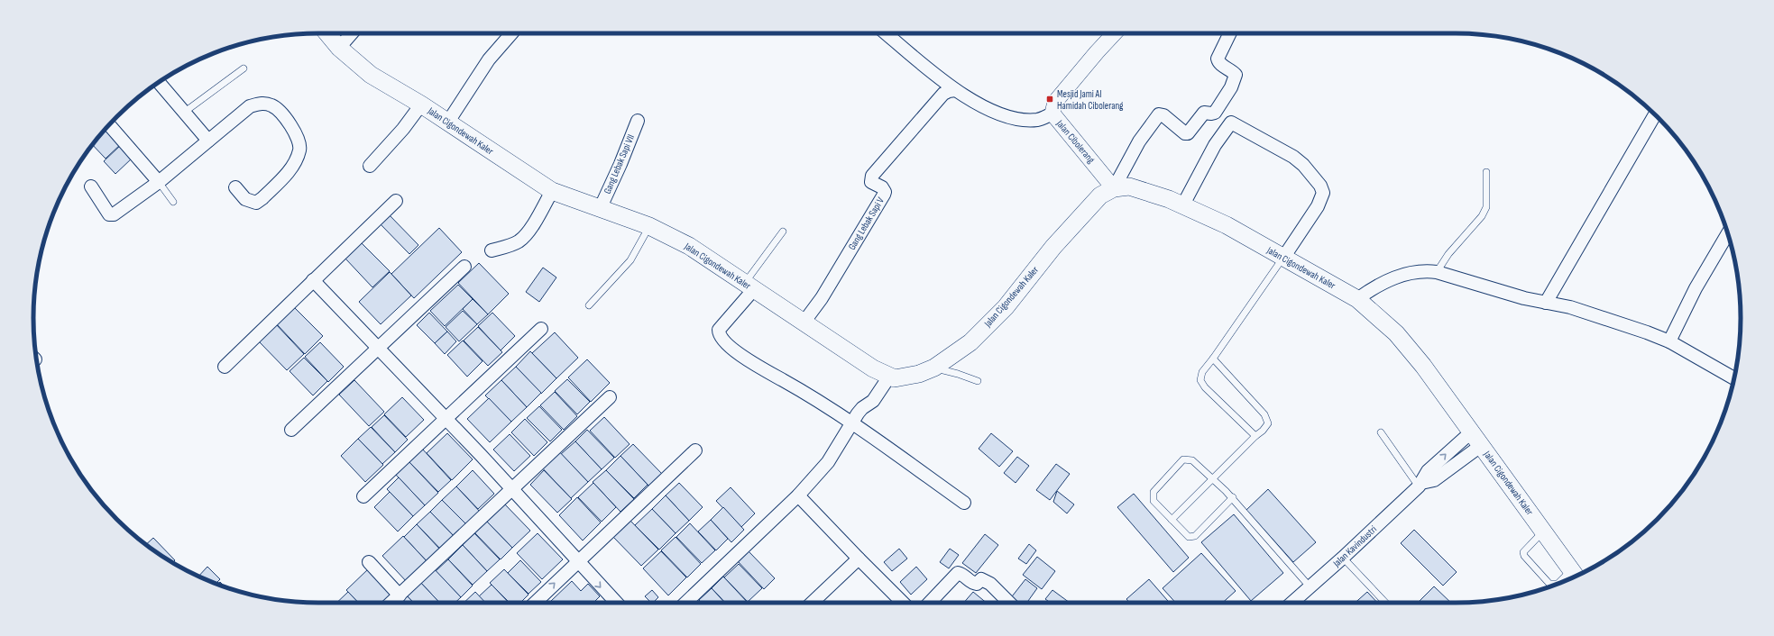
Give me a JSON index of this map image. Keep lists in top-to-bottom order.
{
  "streets": {
    "main road": ["Jalan Cigondewah Kaler"],
    "street": [
      "Jalan Cibolerang",
      "Gang Lebak Sapi VII",
      "Gang Lebak Sapi V",
      "Jalan Kavindustri"
    ]
  },
  "crossings": [
    ["Jalan Cigondewah Kaler", "Jalan Cibolerang"],
    ["Jalan Cigondewah Kaler", "Gang Lebak Sapi VII"],
    ["Jalan Cigondewah Kaler", "Gang Lebak Sapi V"],
    ["Jalan Cigondewah Kaler", "Jalan Kavindustri"]
  ],
  "places": {
    "transit": ["Mesjid Jami Al Hamidah Cibolerang"]
  }
}
